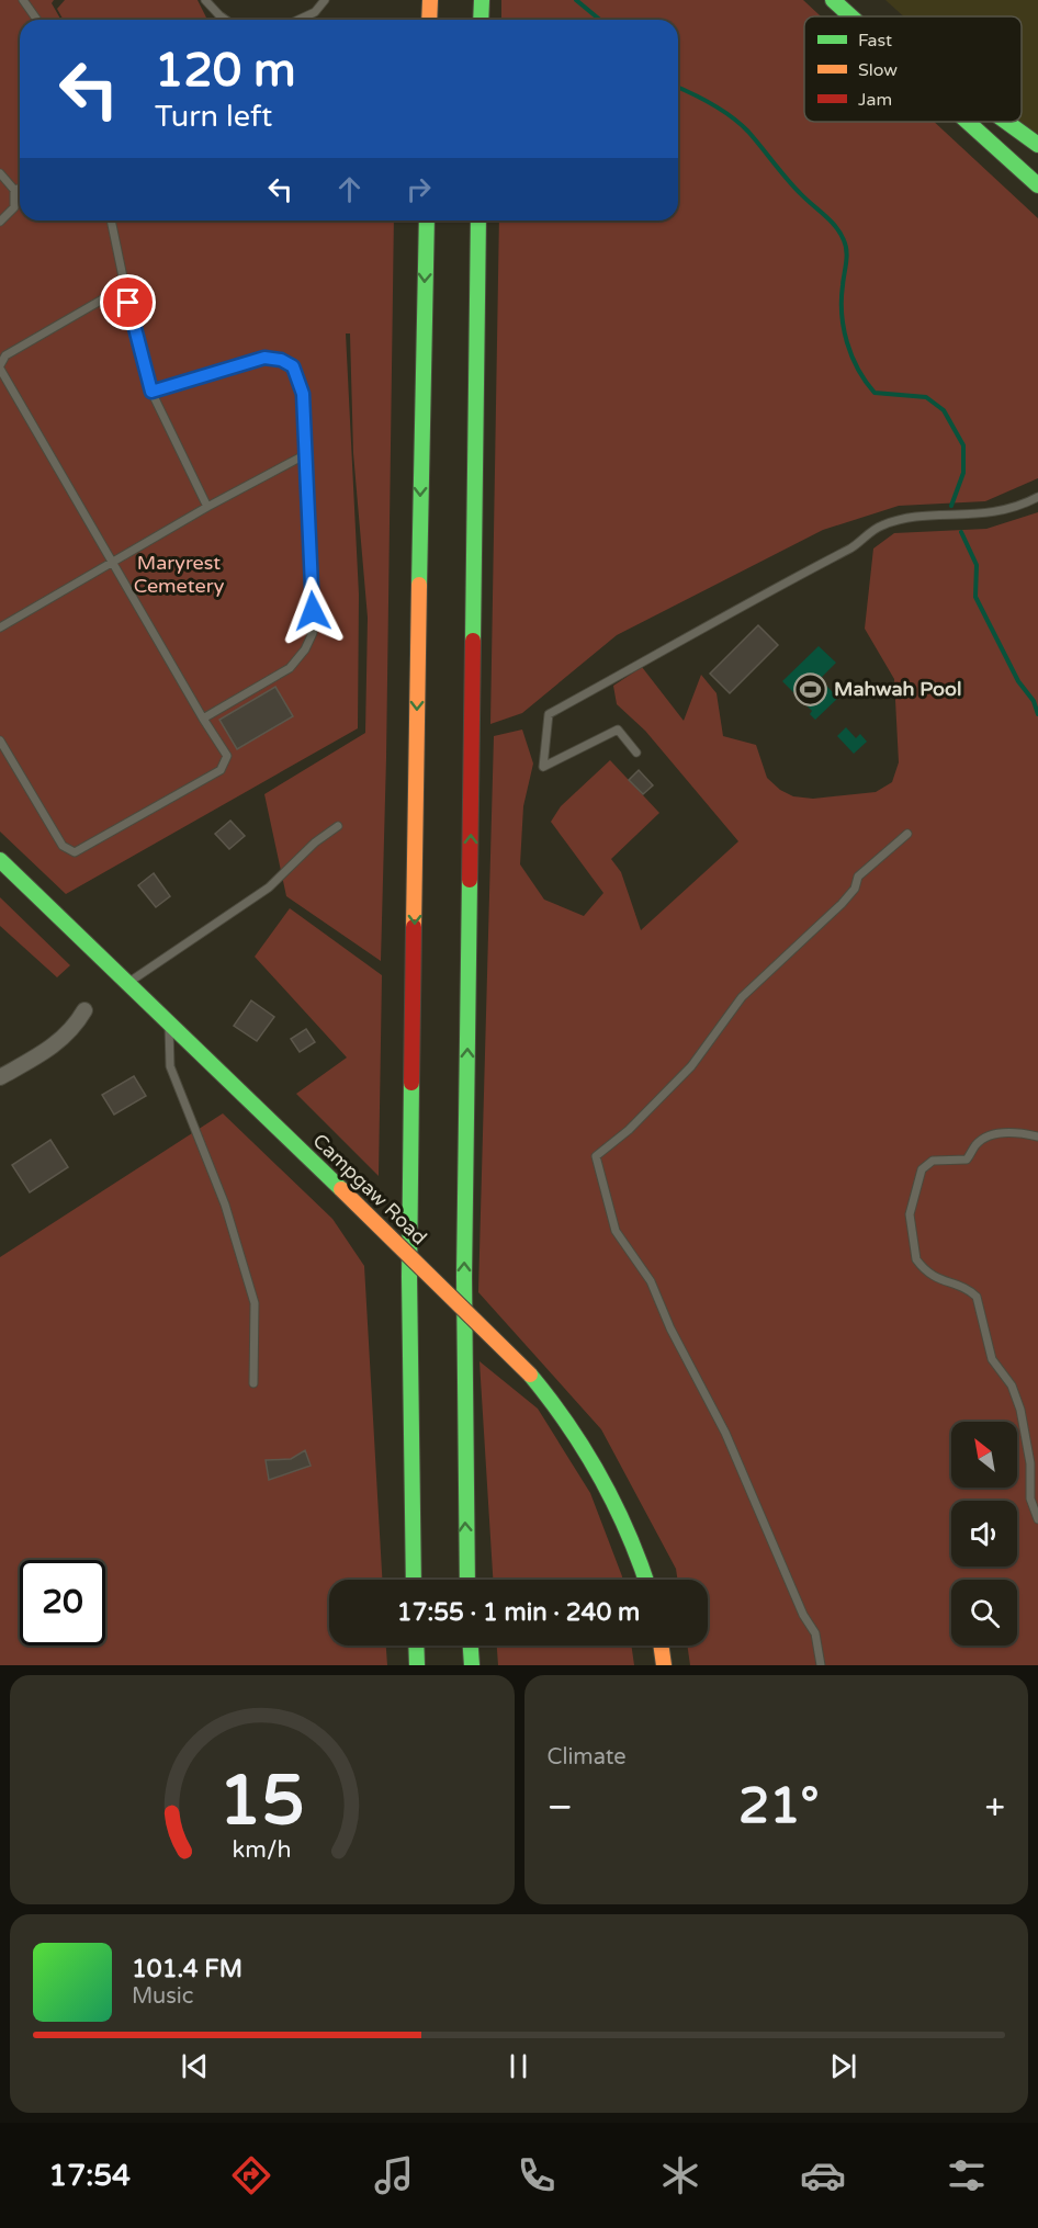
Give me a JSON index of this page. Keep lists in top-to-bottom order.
{
  "streets": {
    "main road": ["Campgaw Road"]
  },
  "parks": ["Maryrest Cemetery"],
  "places": {
    "sports": ["Mahwah Pool"]
  },
  "legend": ["Fast", "Slow", "Jam"],
  "north": "top left",
  "page": {
    "turn": ["120 m", "Turn left"],
    "limit": "20",
    "trip": "17:55 · 1 min · 240 m",
    "tile": "Climate",
    "heat": ["−", "21°", "+"],
    "song": ["101.4 FM", "Music"],
    "tabs": "17:54",
    "gauge": ["15", "km/h"]
  }
}
